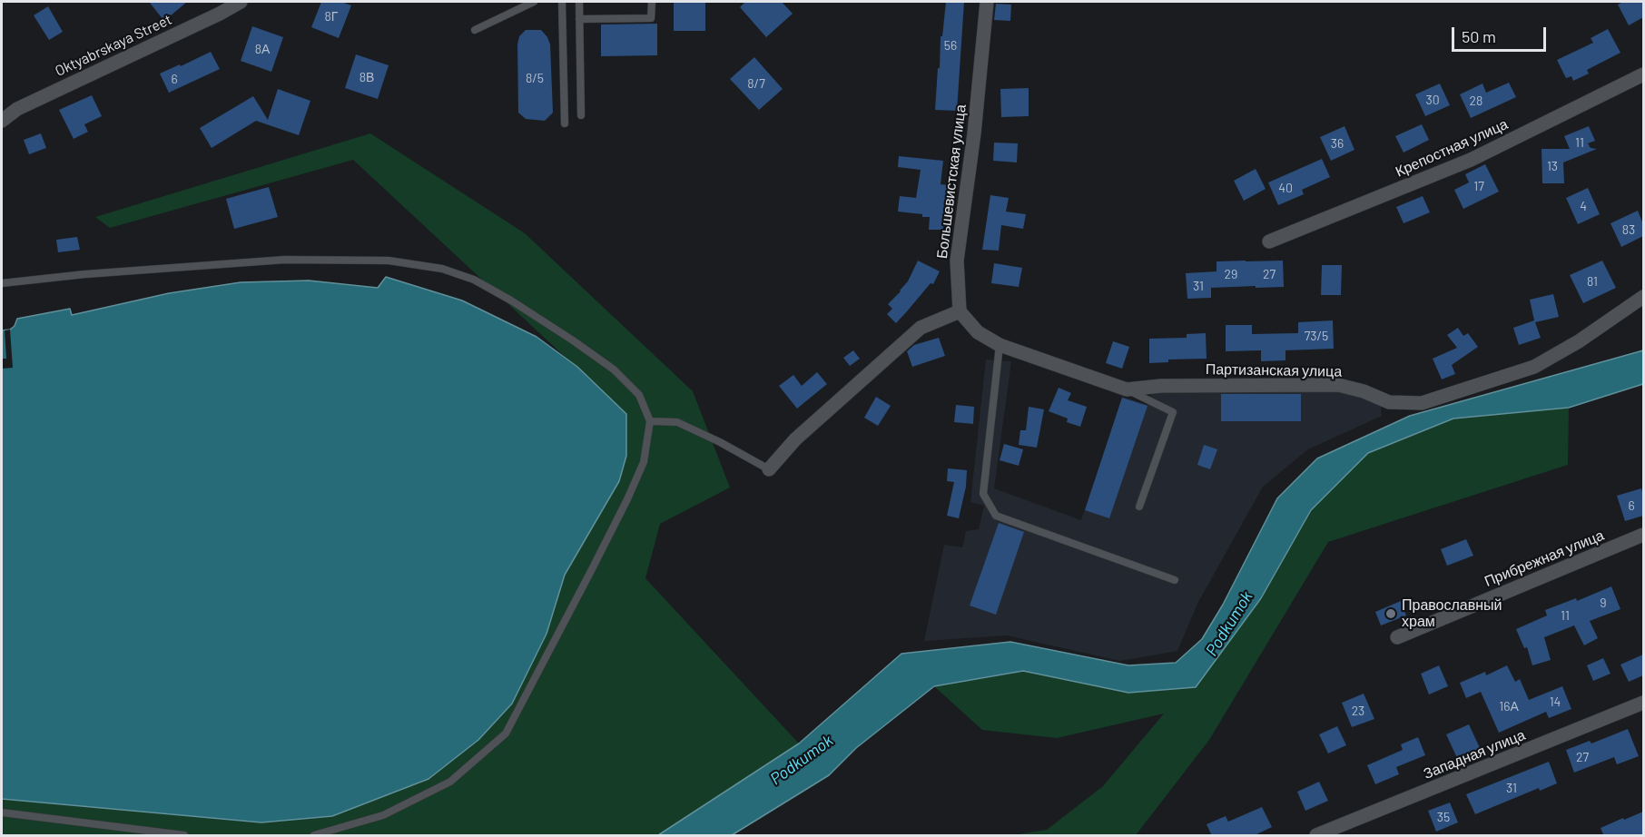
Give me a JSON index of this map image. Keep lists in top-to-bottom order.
{
  "streets": {
    "street": [
      "Oktyabrskaya Street",
      "Крепостная улица",
      "Большевистская улица",
      "Партизанская улица",
      "Прибрежная улица",
      "Западная улица"
    ]
  },
  "crossings": [
    ["Большевистская улица", "Партизанская улица"]
  ],
  "water": ["Podkumok"],
  "places": ["Православный храм"],
  "house_numbers": [
    "8Г",
    "56",
    "8А",
    "8В",
    "8/5",
    "6",
    "8/7",
    "30",
    "28",
    "11",
    "36",
    "13",
    "17",
    "40",
    "4",
    "83",
    "29",
    "27",
    "81",
    "31",
    "73/5",
    "6",
    "9",
    "11",
    "14",
    "16А",
    "23",
    "27",
    "31",
    "35"
  ],
  "scale_bar": "50 m"
}
